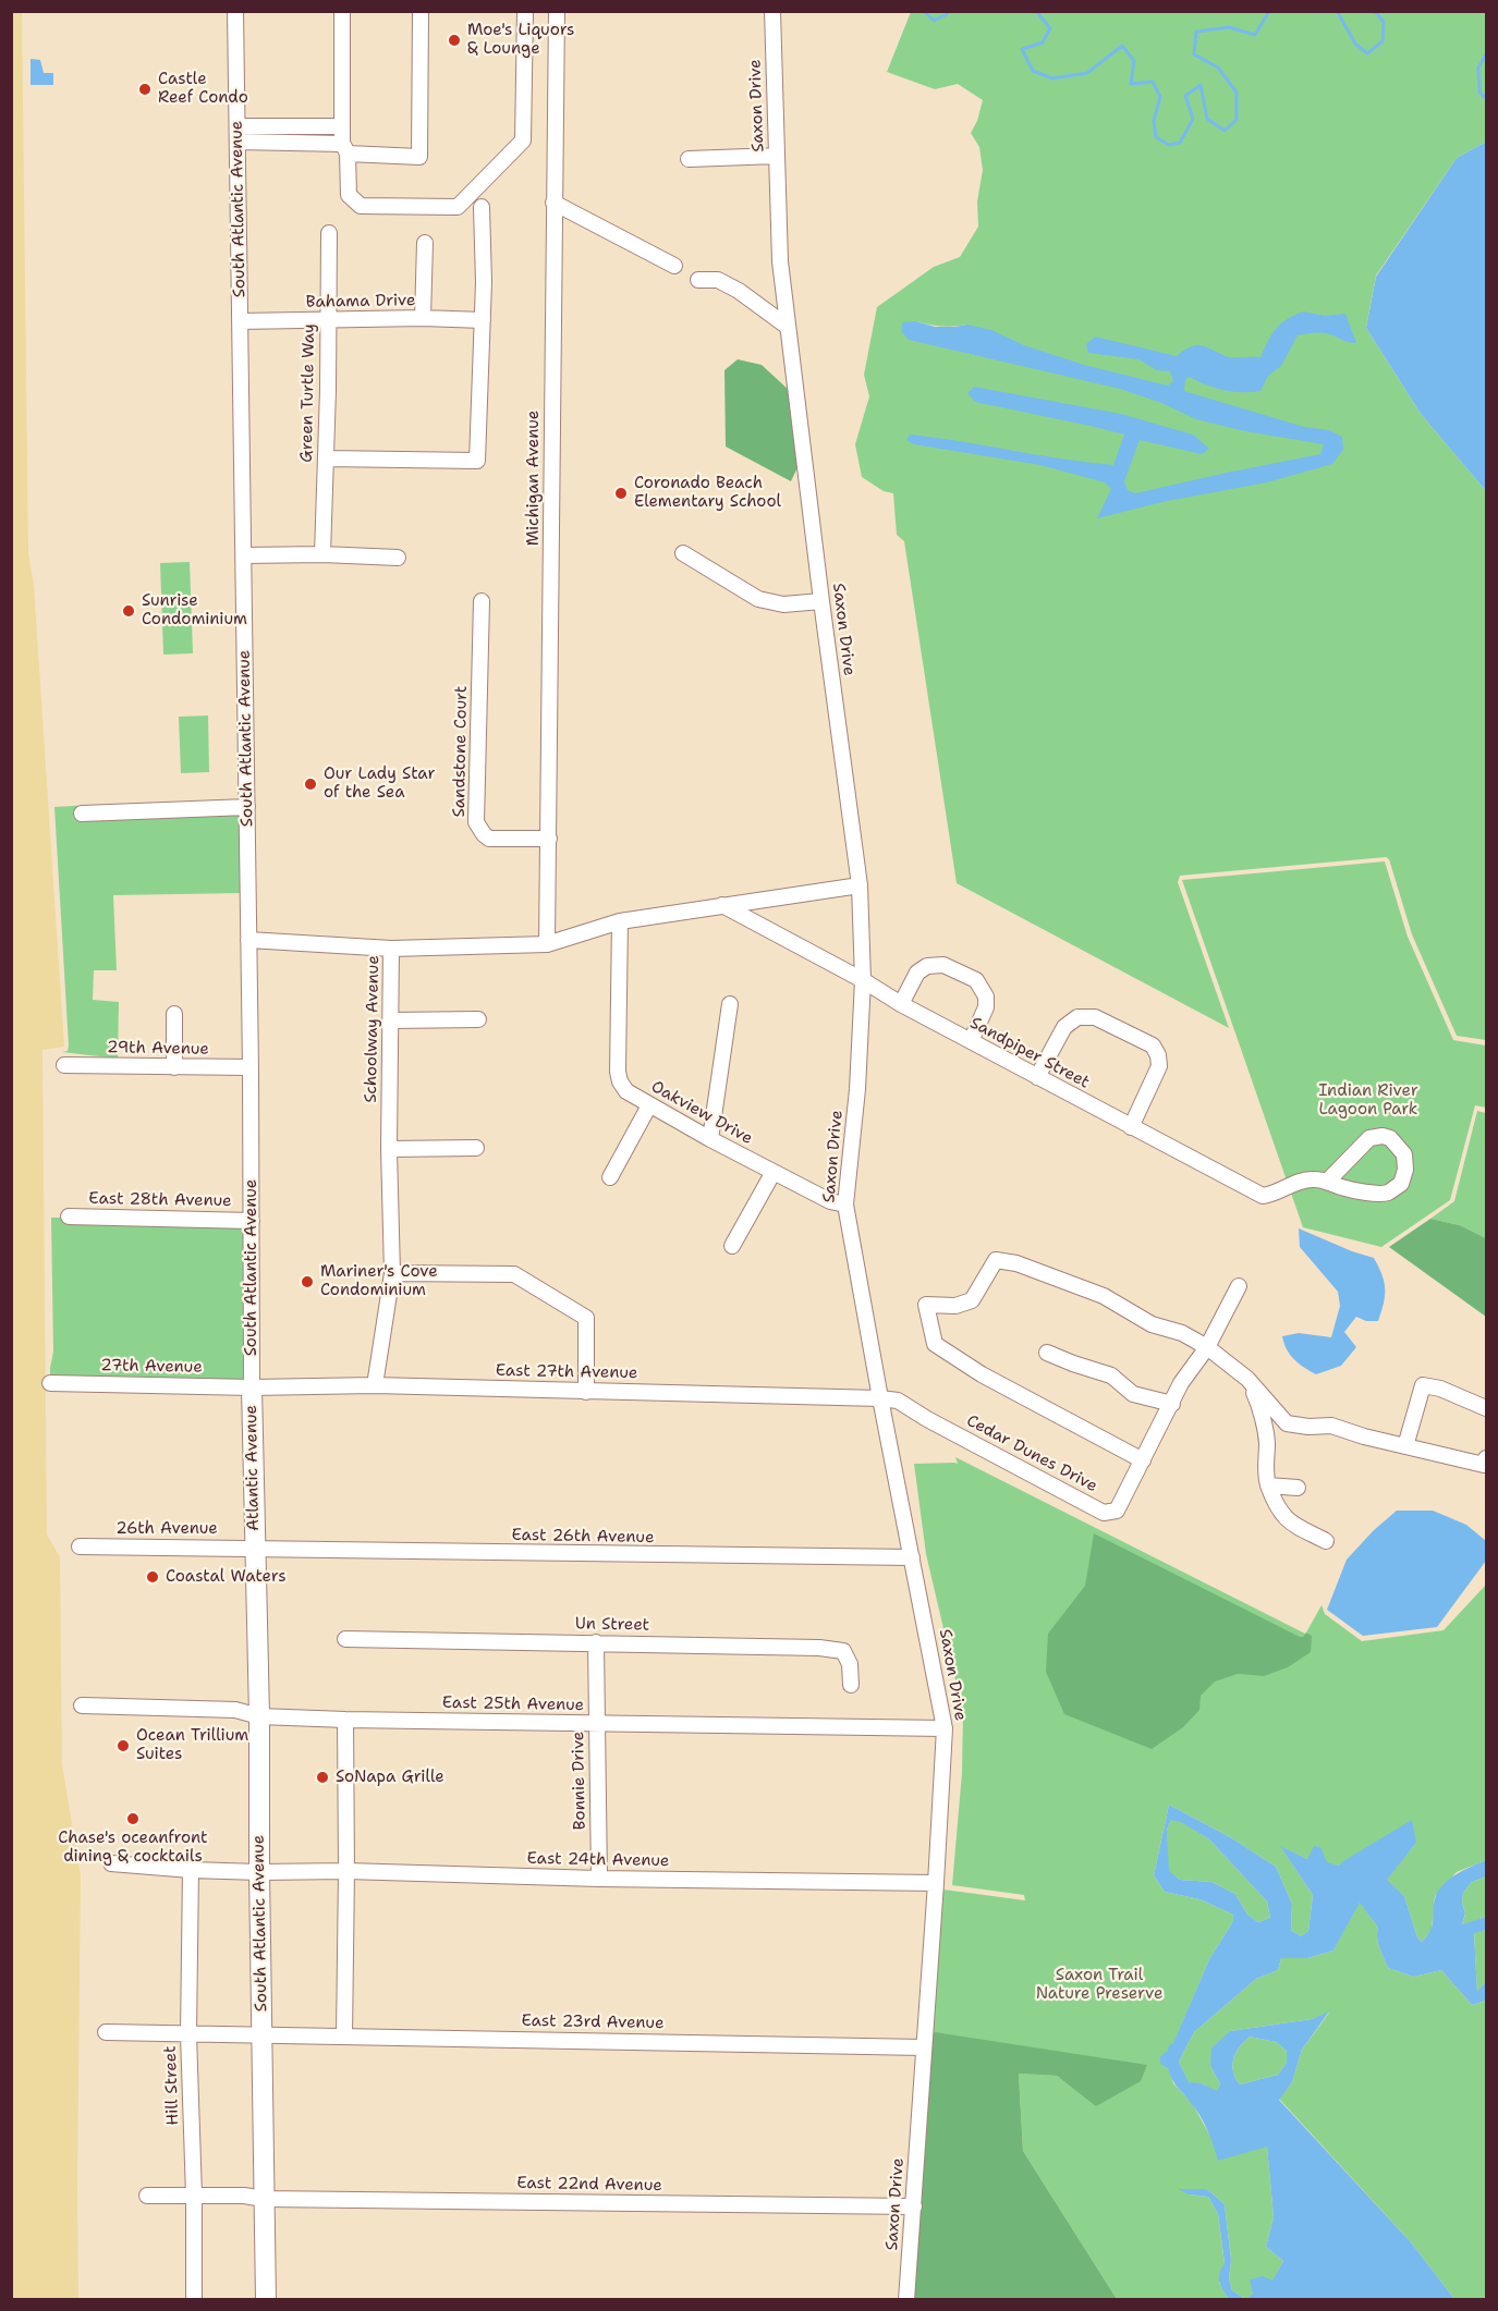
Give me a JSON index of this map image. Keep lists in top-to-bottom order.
{
  "streets": {
    "main road": ["South Atlantic Avenue", "Atlantic Avenue"],
    "street": [
      "Saxon Drive",
      "Bahama Drive",
      "Green Turtle Way",
      "Michigan Avenue",
      "Sandstone Court",
      "Schoolway Avenue",
      "29th Avenue",
      "Sandpiper Street",
      "Oakview Drive",
      "East 28th Avenue",
      "27th Avenue",
      "East 27th Avenue",
      "Cedar Dunes Drive",
      "26th Avenue",
      "East 26th Avenue",
      "Un Street",
      "East 25th Avenue",
      "Bonnie Drive",
      "East 24th Avenue",
      "East 23rd Avenue",
      "Hill Street",
      "East 22nd Avenue"
    ]
  },
  "crossings": [
    ["Saxon Drive", "Schoolway Avenue"],
    ["Saxon Drive", "Sandpiper Street"],
    ["Saxon Drive", "Oakview Drive"],
    ["Saxon Drive", "East 27th Avenue"],
    ["Saxon Drive", "Cedar Dunes Drive"],
    ["Saxon Drive", "East 26th Avenue"],
    ["Saxon Drive", "East 25th Avenue"],
    ["Saxon Drive", "East 24th Avenue"],
    ["Saxon Drive", "East 23rd Avenue"],
    ["Saxon Drive", "East 22nd Avenue"],
    ["South Atlantic Avenue", "Bahama Drive"],
    ["South Atlantic Avenue", "29th Avenue"],
    ["South Atlantic Avenue", "East 28th Avenue"],
    ["South Atlantic Avenue", "27th Avenue"],
    ["South Atlantic Avenue", "East 27th Avenue"],
    ["South Atlantic Avenue", "Atlantic Avenue"],
    ["South Atlantic Avenue", "26th Avenue"],
    ["South Atlantic Avenue", "East 26th Avenue"],
    ["South Atlantic Avenue", "East 25th Avenue"],
    ["South Atlantic Avenue", "East 24th Avenue"],
    ["South Atlantic Avenue", "East 23rd Avenue"],
    ["South Atlantic Avenue", "East 22nd Avenue"],
    ["Bahama Drive", "Green Turtle Way"],
    ["Michigan Avenue", "Sandstone Court"],
    ["Michigan Avenue", "Schoolway Avenue"],
    ["Schoolway Avenue", "Sandpiper Street"],
    ["Schoolway Avenue", "Oakview Drive"],
    ["Schoolway Avenue", "East 27th Avenue"],
    ["27th Avenue", "East 27th Avenue"],
    ["27th Avenue", "Atlantic Avenue"],
    ["East 27th Avenue", "Cedar Dunes Drive"],
    ["East 27th Avenue", "Atlantic Avenue"],
    ["Atlantic Avenue", "26th Avenue"],
    ["Atlantic Avenue", "East 26th Avenue"],
    ["26th Avenue", "East 26th Avenue"],
    ["Un Street", "Bonnie Drive"],
    ["East 25th Avenue", "Bonnie Drive"],
    ["Bonnie Drive", "East 24th Avenue"],
    ["East 24th Avenue", "Hill Street"],
    ["East 23rd Avenue", "Hill Street"],
    ["Hill Street", "East 22nd Avenue"]
  ],
  "parks": ["Indian River Lagoon Park", "Saxon Trail Nature Preserve"],
  "places": [
    "Moe's Liquors & Lounge",
    "Castle Reef Condo",
    "Coronado Beach Elementary School",
    "Sunrise Condominium",
    "Our Lady Star of the Sea",
    "Mariner's Cove Condominium",
    "Coastal Waters",
    "Ocean Trillium Suites",
    "SoNapa Grille",
    "Chase's oceanfront dining & cocktails"
  ]
}
